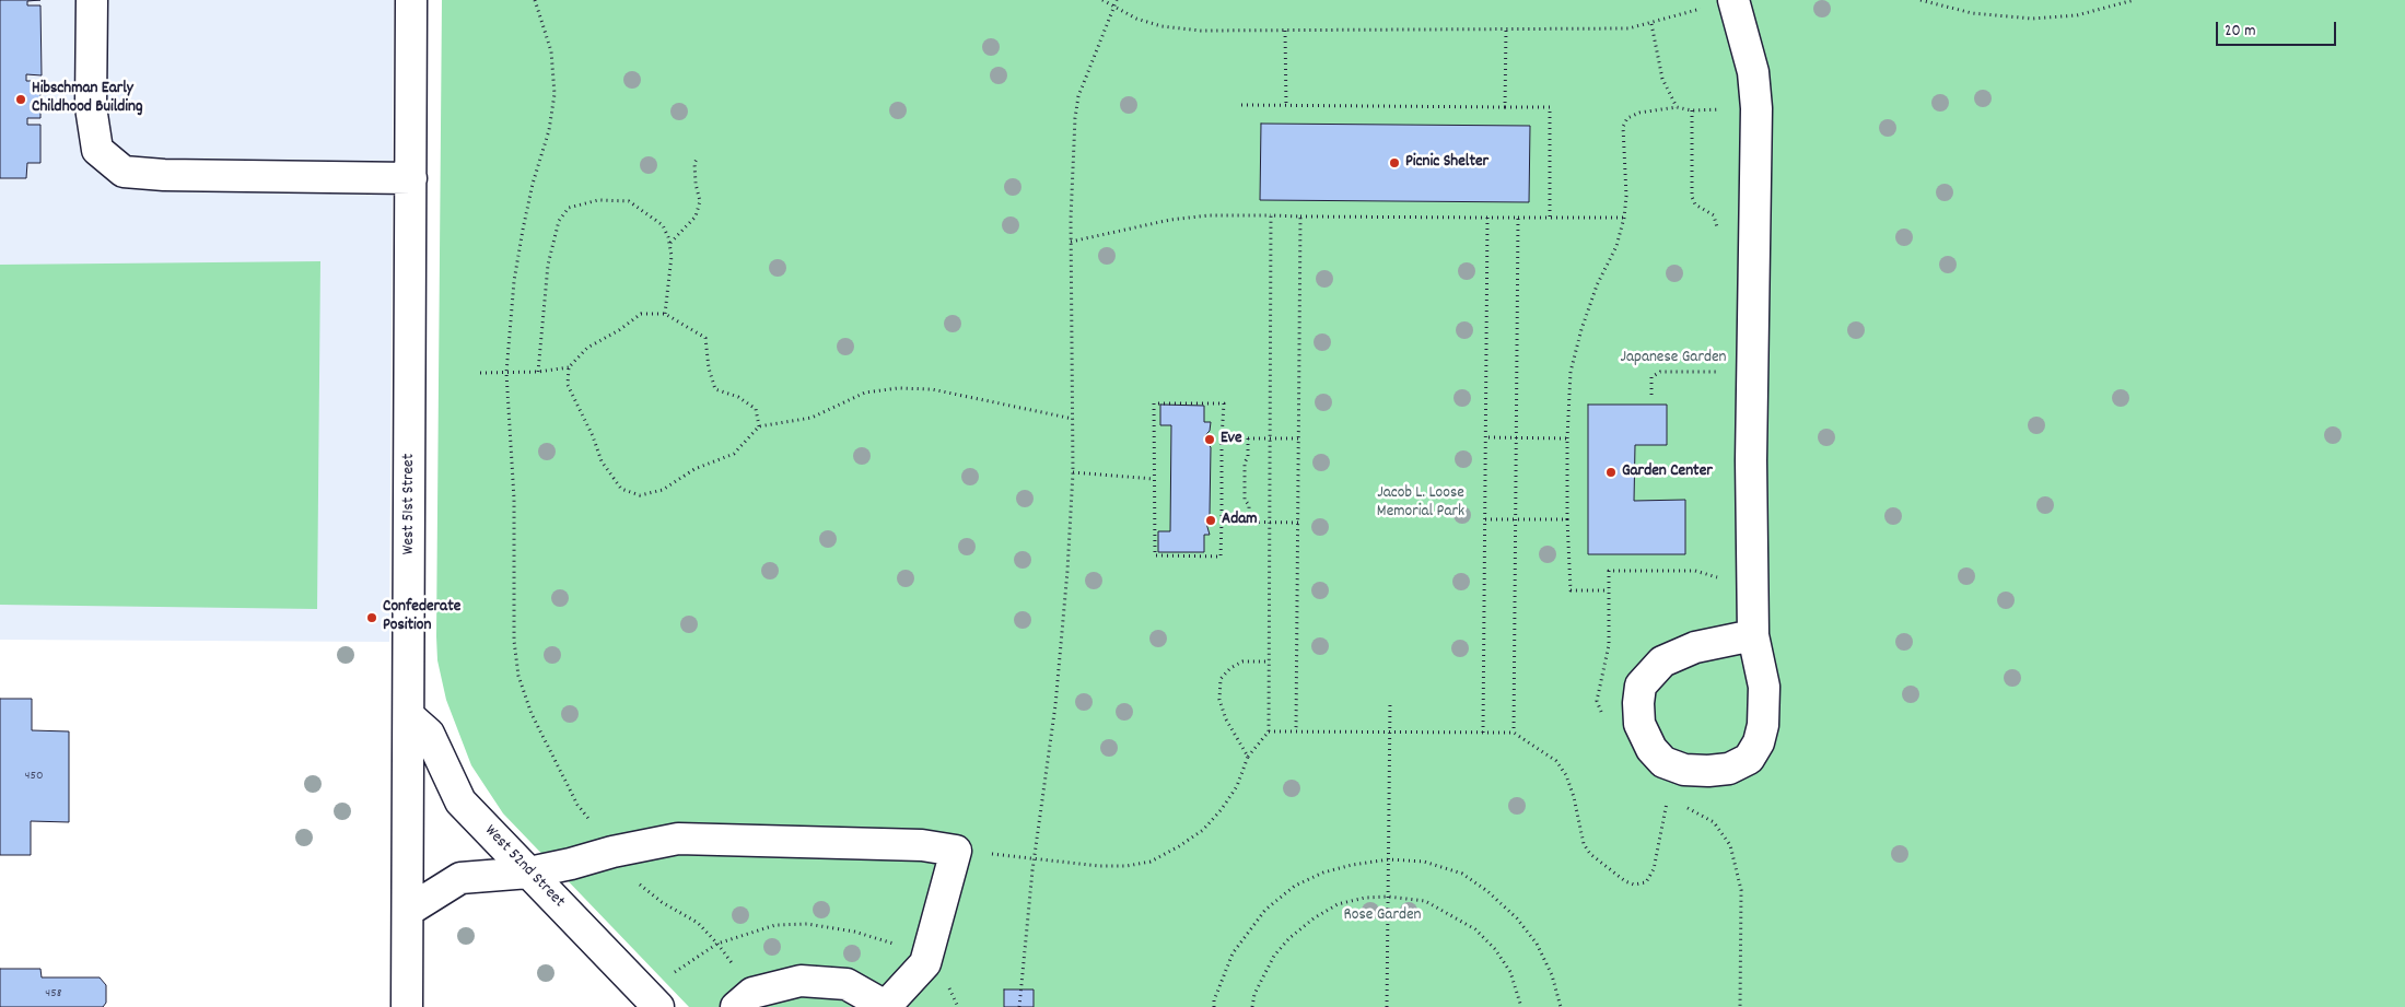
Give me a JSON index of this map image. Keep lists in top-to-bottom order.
{
  "streets": {
    "street": ["West 51st Street", "West 52nd Street"]
  },
  "crossings": [
    ["West 51st Street", "West 52nd Street"]
  ],
  "parks": ["Japanese Garden", "Jacob L. Loose Memorial Park", "Rose Garden"],
  "places": [
    "Hibschman Early Childhood Building",
    "Picnic Shelter",
    "Eve",
    "Garden Center",
    "Adam",
    "Confederate Position"
  ],
  "house_numbers": ["450", "458"],
  "scale_bar": "20 m"
}
